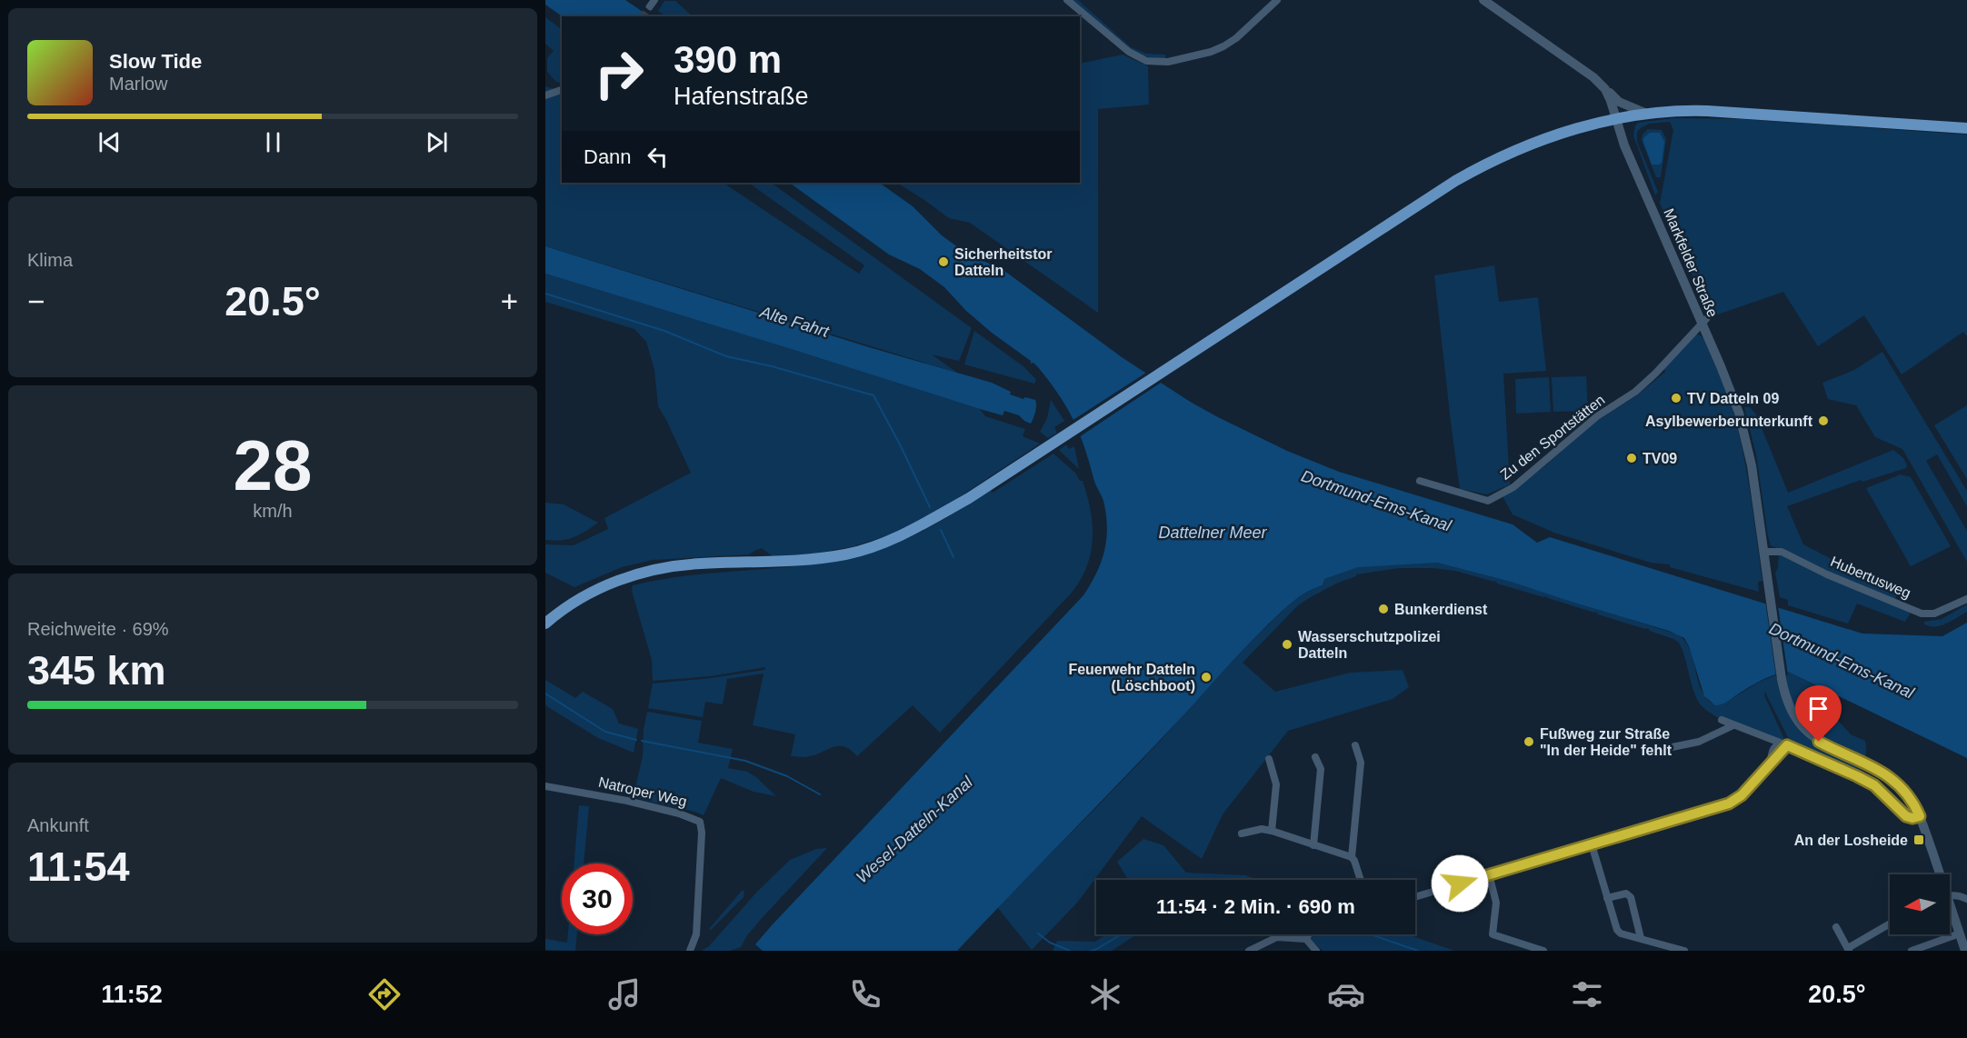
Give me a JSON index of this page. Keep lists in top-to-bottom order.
{
  "streets": {
    "street": [
      "Markfelder Straße",
      "Zu den Sportstätten",
      "Hubertusweg",
      "Natroper Weg"
    ]
  },
  "crossings": [
    ["Markfelder Straße", "Zu den Sportstätten"],
    ["Markfelder Straße", "Hubertusweg"]
  ],
  "water": [
    "Alte Fahrt",
    "Dortmund-Ems-Kanal",
    "Dattelner Meer",
    "Wesel-Datteln-Kanal"
  ],
  "places": {
    "other": [
      "Sicherheitstor Datteln",
      "TV Datteln 09",
      "Asylbewerberunterkunft",
      "TV09",
      "Bunkerdienst",
      "Wasserschutzpolizei Datteln",
      "Feuerwehr Datteln (Löschboot)",
      "Fußweg zur Straße \"In der Heide\" fehlt"
    ],
    "transit": ["An der Losheide"]
  },
  "north": "left",
  "page": {
    "turn": ["390 m", "Hafenstraße"],
    "song": ["Slow Tide", "Marlow"],
    "then": "Dann",
    "tile": [
      "Klima",
      ["28", "km/h"],
      ["Reichweite · 69%", "345 km"],
      ["Ankunft", "11:54"]
    ],
    "heat": ["−", "20.5°", "+"],
    "limit": "30",
    "trip": "11:54 · 2 Min. · 690 m",
    "tabs": ["11:52", "20.5°"]
  }
}
